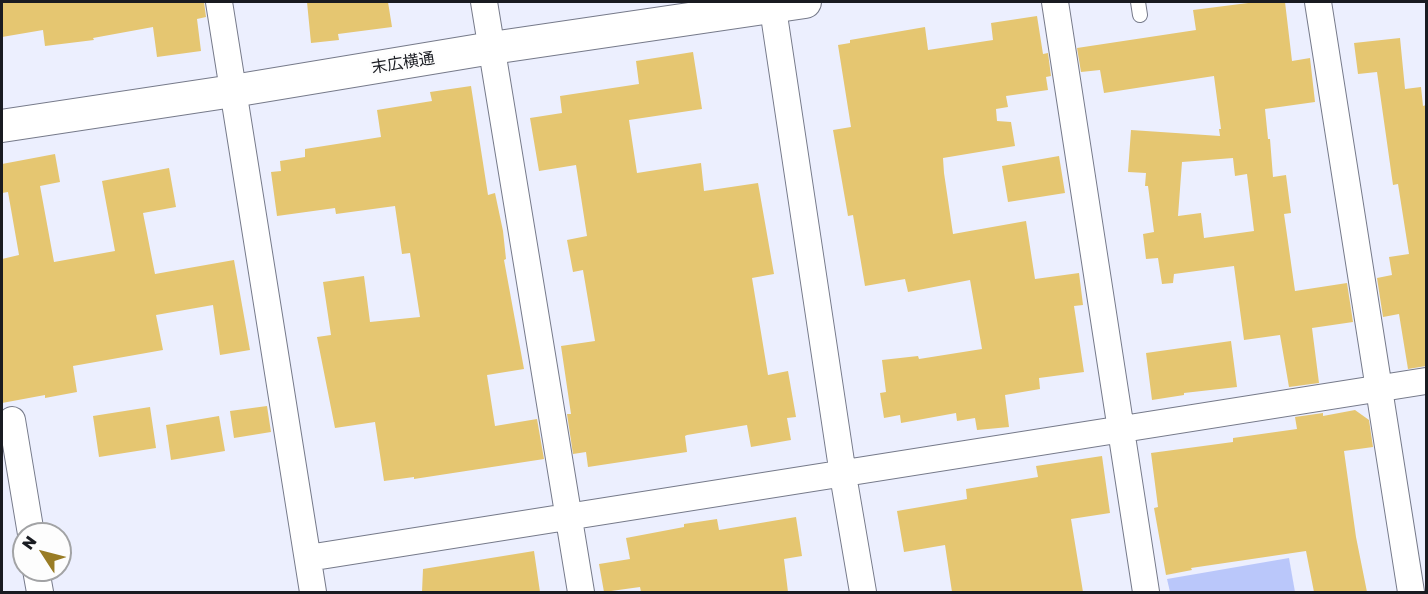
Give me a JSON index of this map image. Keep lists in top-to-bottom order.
{
  "streets": {
    "street": ["末広横通"]
  },
  "north": "top left"
}
